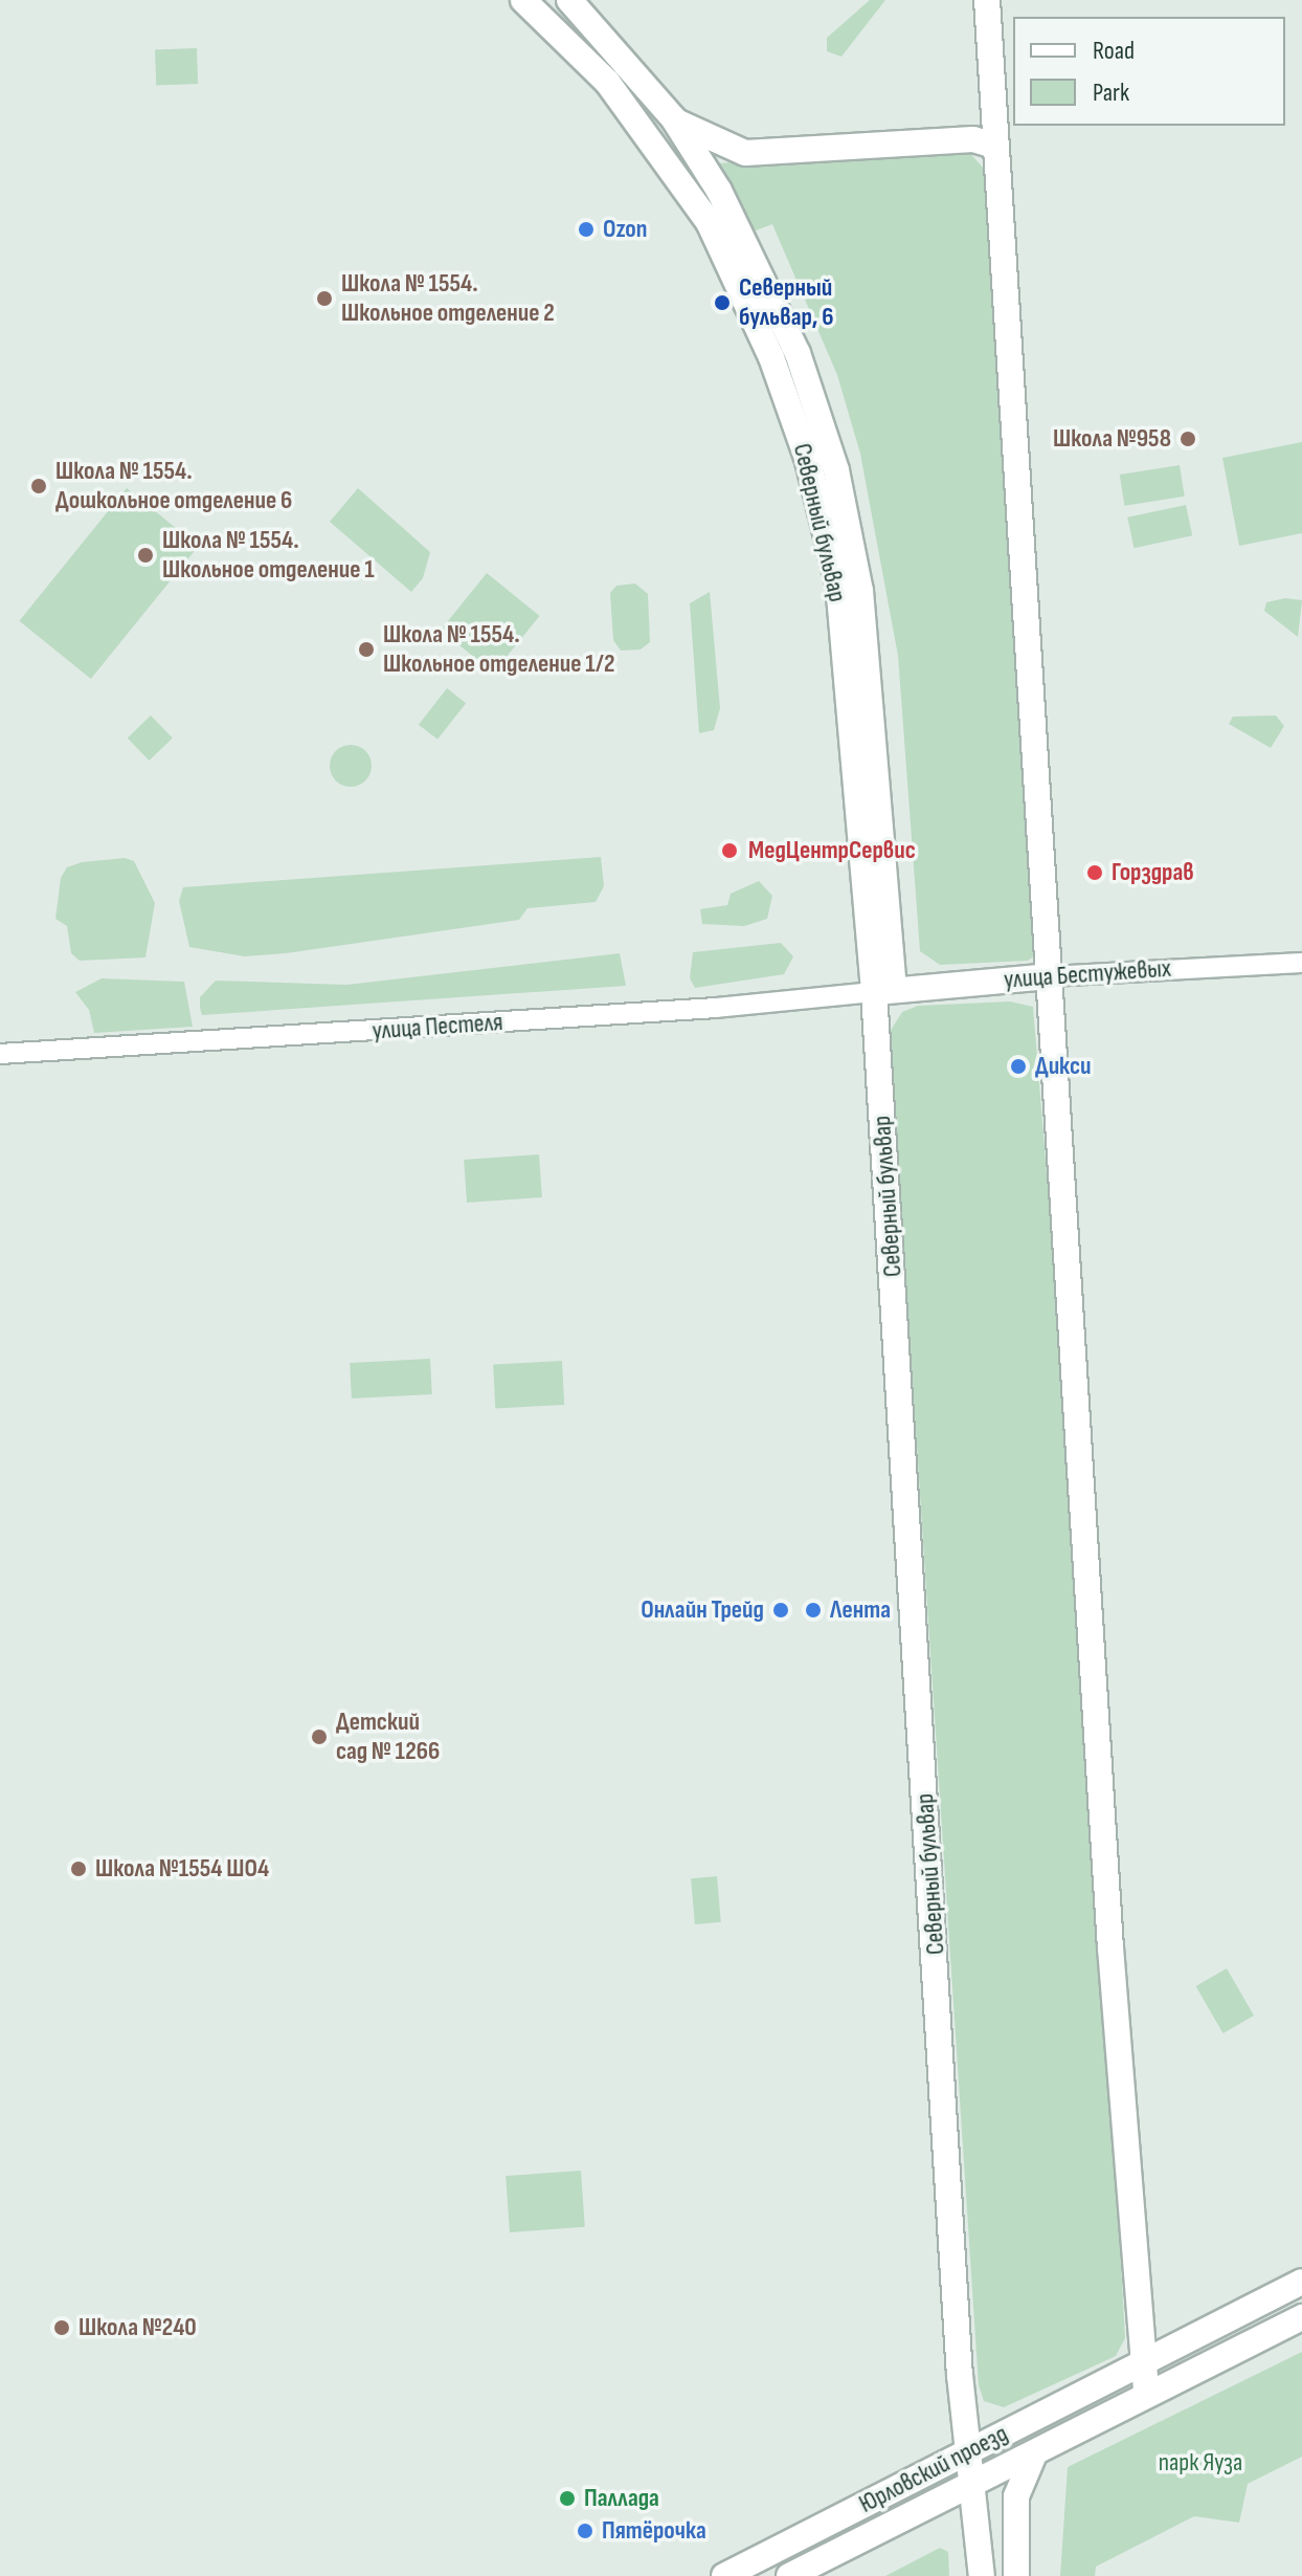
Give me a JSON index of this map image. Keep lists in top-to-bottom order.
{
  "streets": {
    "main road": ["Северный бульвар", "улица Бестужевых", "Юрловский проезд"],
    "street": ["улица Пестеля"]
  },
  "crossings": [
    ["Северный бульвар", "улица Бестужевых"],
    ["Северный бульвар", "улица Пестеля"],
    ["Северный бульвар", "Юрловский проезд"],
    ["улица Бестужевых", "улица Пестеля"]
  ],
  "parks": ["парк Яуза"],
  "places": [
    "Ozon",
    "Школа № 1554. Школьное отделение 2",
    "Северный бульвар, 6",
    "Школа №958",
    "Школа № 1554. Дошкольное отделение 6",
    "Школа № 1554. Школьное отделение 1",
    "Школа № 1554. Школьное отделение 1/2",
    "МедЦентрСервис",
    "Горздрав",
    "Дикси",
    "Онлайн Трейд",
    "Лента",
    "Детский сад № 1266",
    "Школа №1554 ШО4",
    "Школа №240",
    "Паллада",
    "Пятёрочка"
  ],
  "legend": ["Road", "Park"]
}
